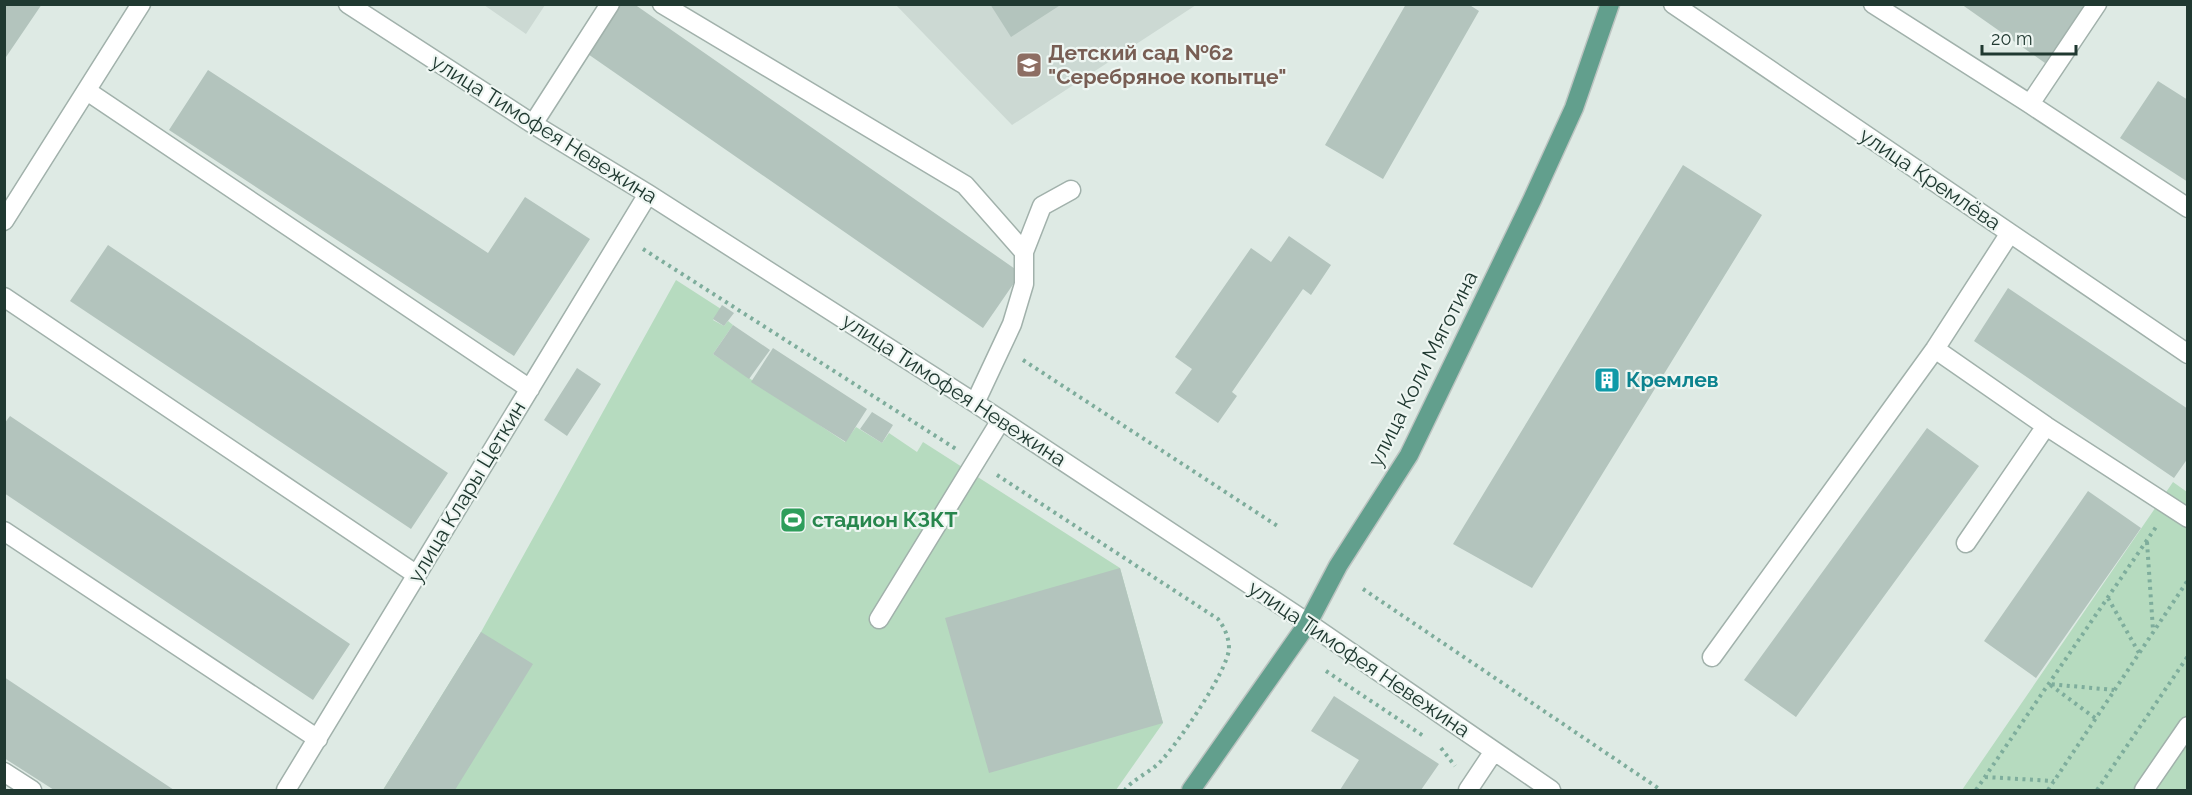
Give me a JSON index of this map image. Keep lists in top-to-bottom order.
{
  "streets": {
    "main road": ["улица Коли Мяготина"],
    "street": ["улица Тимофея Невежина", "улица Кремлёва", "улица Клары Цеткин"]
  },
  "crossings": [
    ["улица Тимофея Невежина", "улица Коли Мяготина"],
    ["улица Тимофея Невежина", "улица Клары Цеткин"]
  ],
  "places": {
    "school or university": ["Детский сад №62 \"Серебряное копытце\""],
    "building": ["Кремлев"],
    "sports": ["стадион КЗКТ"]
  },
  "scale_bar": "20 m"
}
